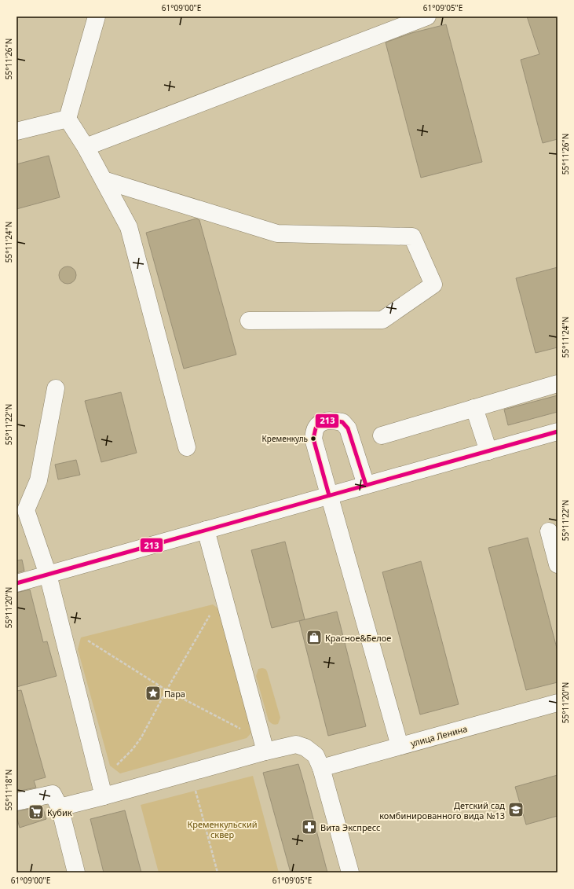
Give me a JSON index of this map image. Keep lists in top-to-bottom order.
{
  "streets": {
    "street": ["улица Ленина"]
  },
  "parks": ["Кременкульский сквер"],
  "places": {
    "other": ["Кременкуль"],
    "shop": ["Красное&Белое"],
    "place": ["Пара"],
    "school or university": ["Детский сад комбинированного вида №13"],
    "supermarket": ["Кубик"],
    "pharmacy": ["Вита Экспресс"]
  },
  "lines": ["transit line 213"],
  "coordinates": [
    "61°09'00\"E",
    "61°09'05\"E",
    "55°11'26\"N",
    "55°11'24\"N",
    "55°11'22\"N",
    "55°11'20\"N",
    "55°11'18\"N"
  ]
}
